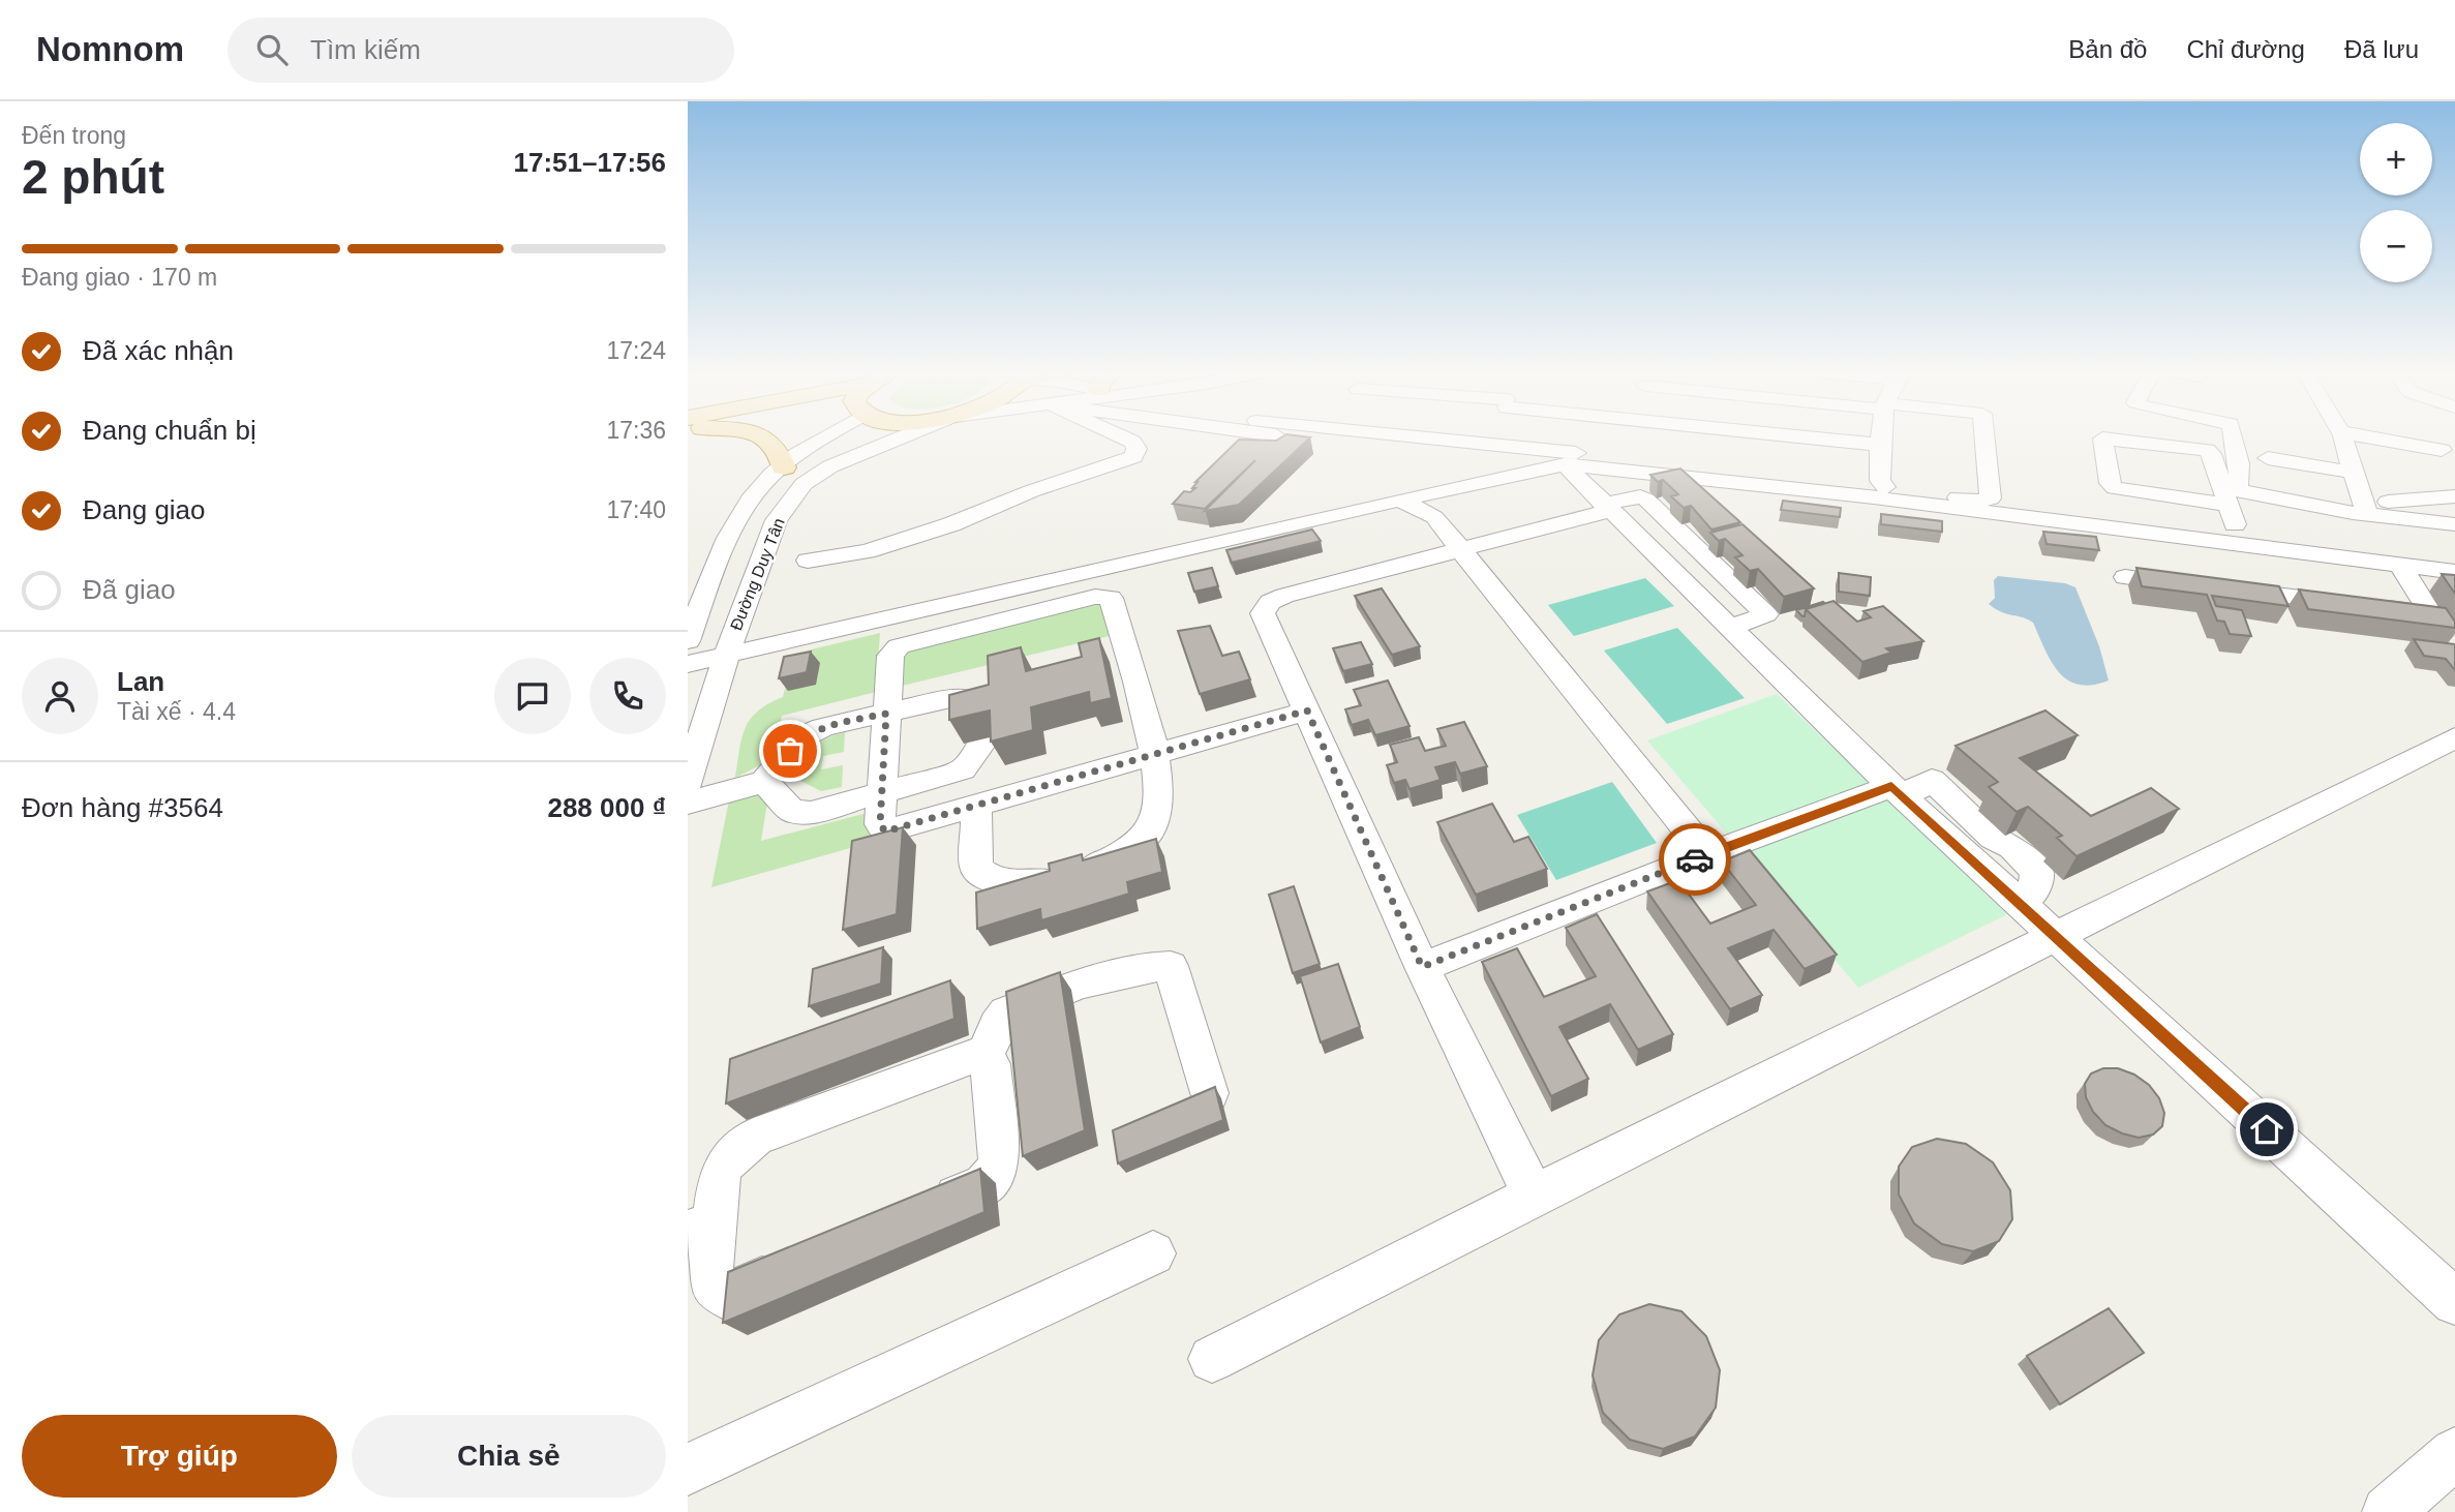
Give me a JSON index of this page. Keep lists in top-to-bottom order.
{
  "streets": {
    "street": ["Đường Duy Tân"]
  },
  "page": {
    "header": "Nomnom",
    "search": "Tìm kiếm",
    "nav": ["Bản đồ", "Chỉ đường", "Đã lưu"],
    "heading": ["2 phút", "Đến trong", "17:51–17:56"],
    "panel": [
      "Lan",
      "Tài xế · 4.4",
      "Đơn hàng #3564",
      "288 000 ₫"
    ],
    "map_buttons": ["+", "−"],
    "bar": "Đang giao · 170 m",
    "list": [
      ["Đã xác nhận", "17:24"],
      ["Đang chuẩn bị", "17:36"],
      ["Đang giao", "17:40"],
      "Đã giao"
    ],
    "buttons": ["Trợ giúp", "Chia sẻ"]
  }
}
